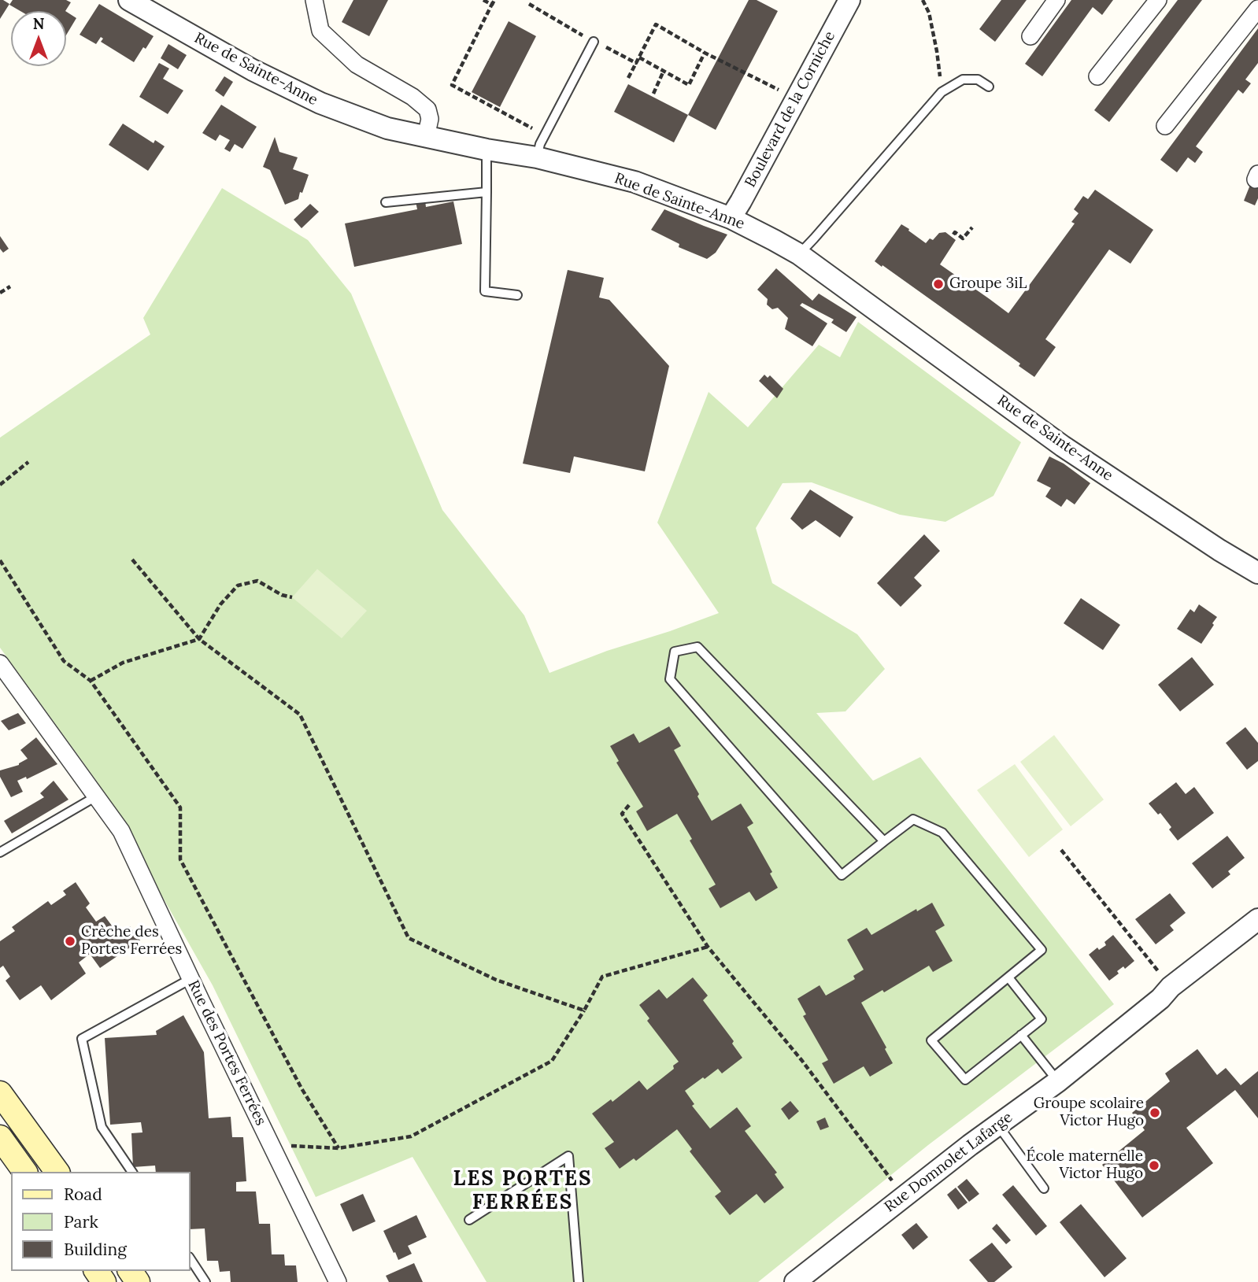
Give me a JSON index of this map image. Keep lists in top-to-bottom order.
{
  "streets": {
    "street": [
      "Rue de Sainte-Anne",
      "Boulevard de la Corniche",
      "Rue des Portes Ferrées",
      "Rue Domnolet Lafarge"
    ]
  },
  "crossings": [
    ["Rue de Sainte-Anne", "Boulevard de la Corniche"]
  ],
  "districts": ["LES PORTES FERRÉES"],
  "places": [
    "Groupe 3iL",
    "Crèche des Portes Ferrées",
    "Groupe scolaire Victor Hugo",
    "École maternelle Victor Hugo"
  ],
  "legend": ["Road", "Park", "Building"],
  "north": "top"
}
